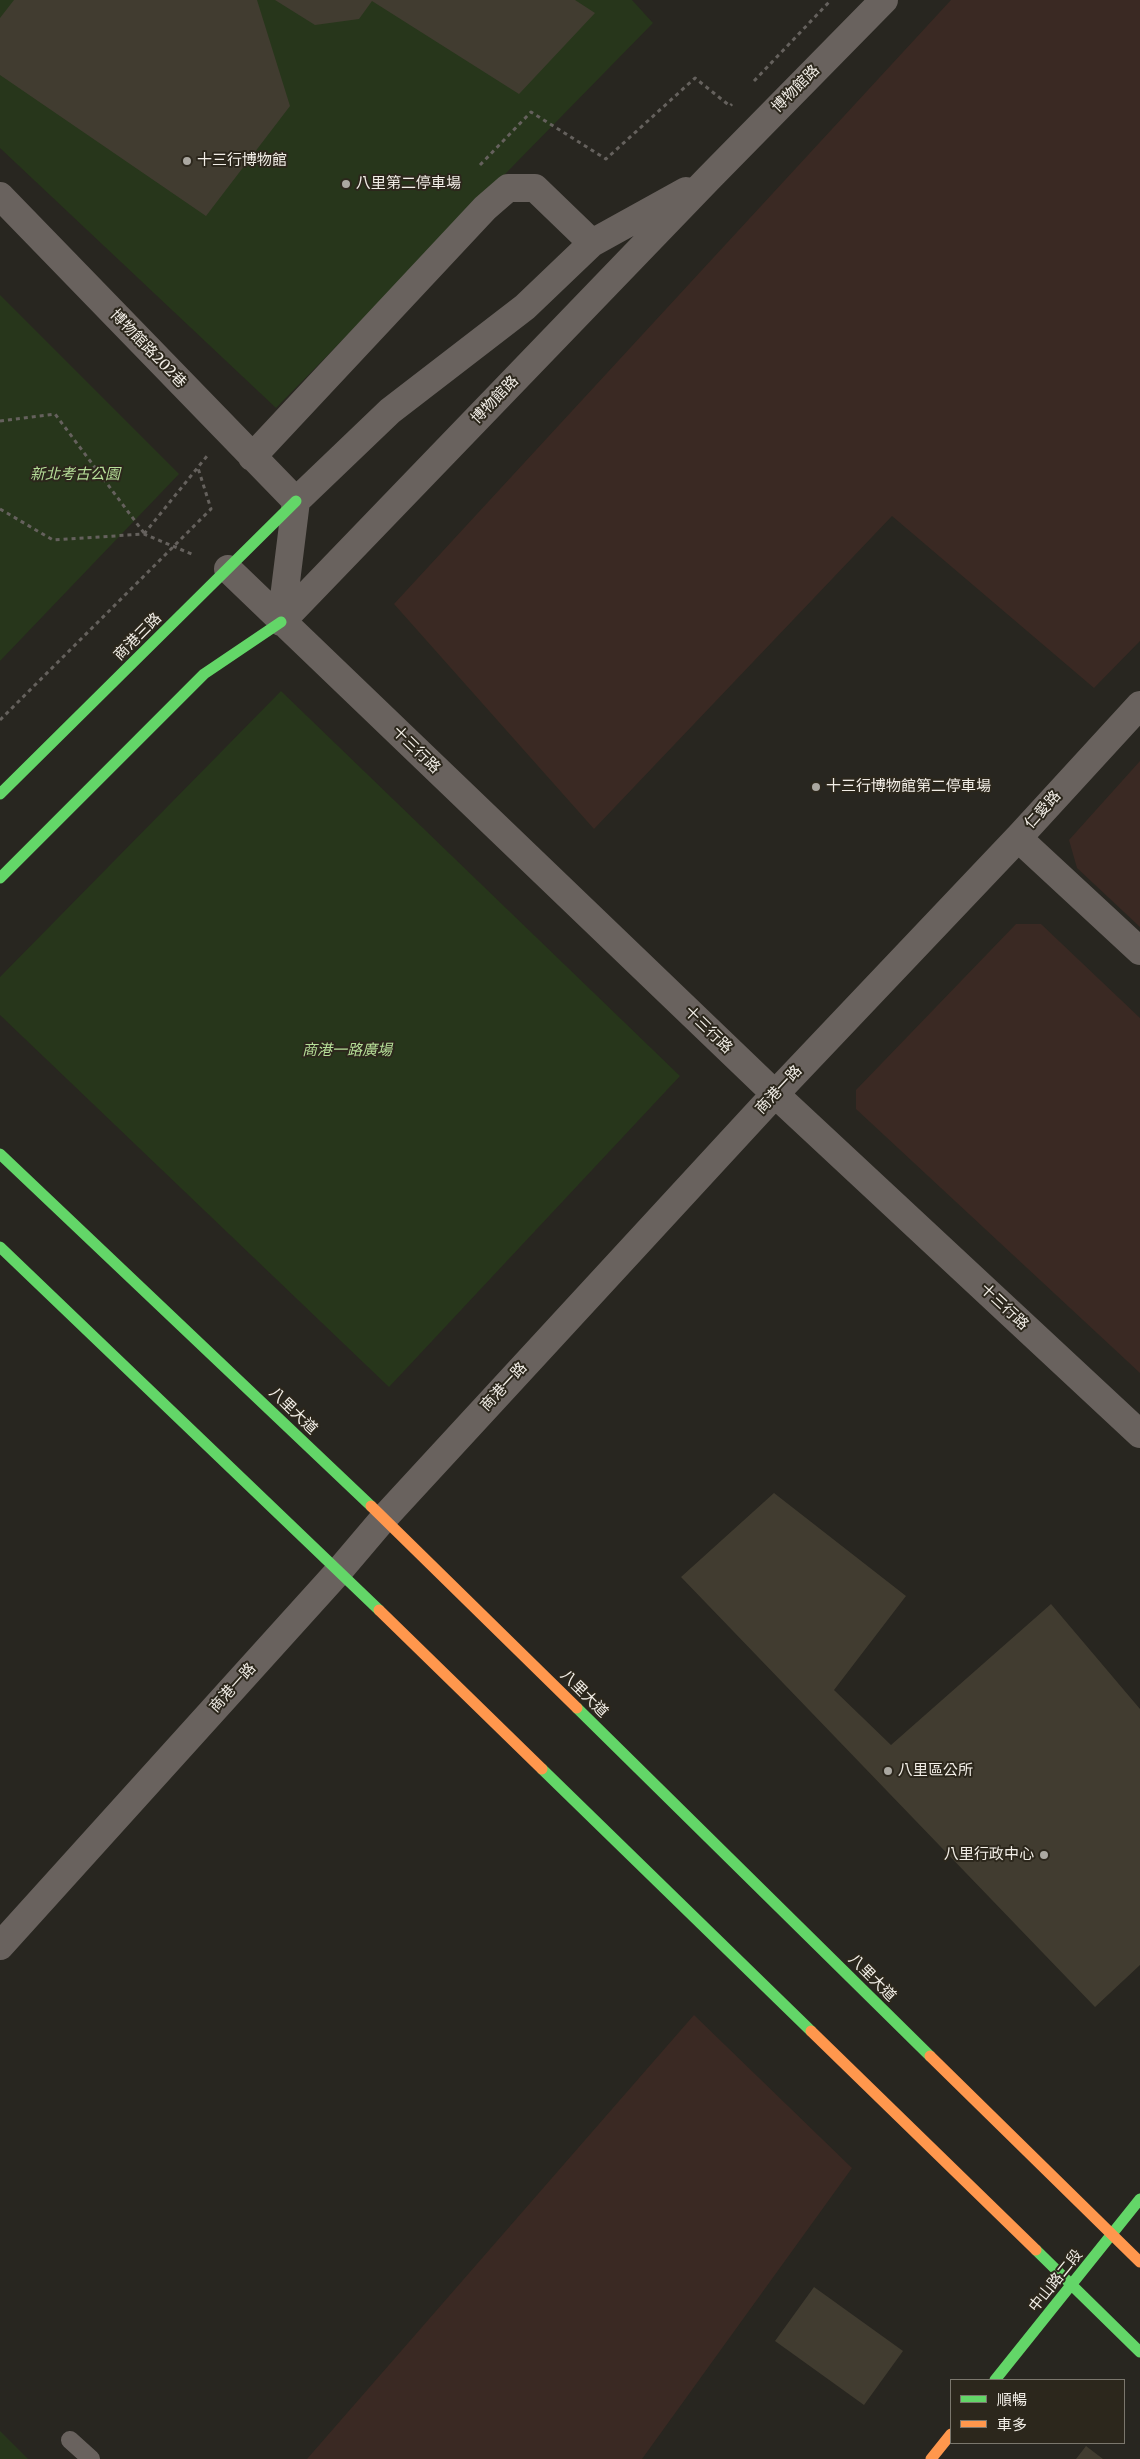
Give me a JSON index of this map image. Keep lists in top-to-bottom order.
{
  "streets": {
    "street": [
      "博物館路",
      "博物館路202巷",
      "商港三路",
      "十三行路",
      "仁愛路",
      "商港一路",
      "八里大道",
      "中山路二段"
    ]
  },
  "crossings": [
    ["博物館路", "博物館路202巷"],
    ["博物館路", "商港三路"],
    ["博物館路", "十三行路"],
    ["博物館路202巷", "商港三路"],
    ["商港三路", "十三行路"],
    ["十三行路", "商港一路"],
    ["仁愛路", "商港一路"],
    ["商港一路", "八里大道"],
    ["八里大道", "中山路二段"]
  ],
  "parks": ["新北考古公園", "商港一路廣場"],
  "places": [
    "十三行博物館",
    "八里第二停車場",
    "十三行博物館第二停車場",
    "八里區公所",
    "八里行政中心"
  ],
  "legend": ["順暢", "車多"]
}
